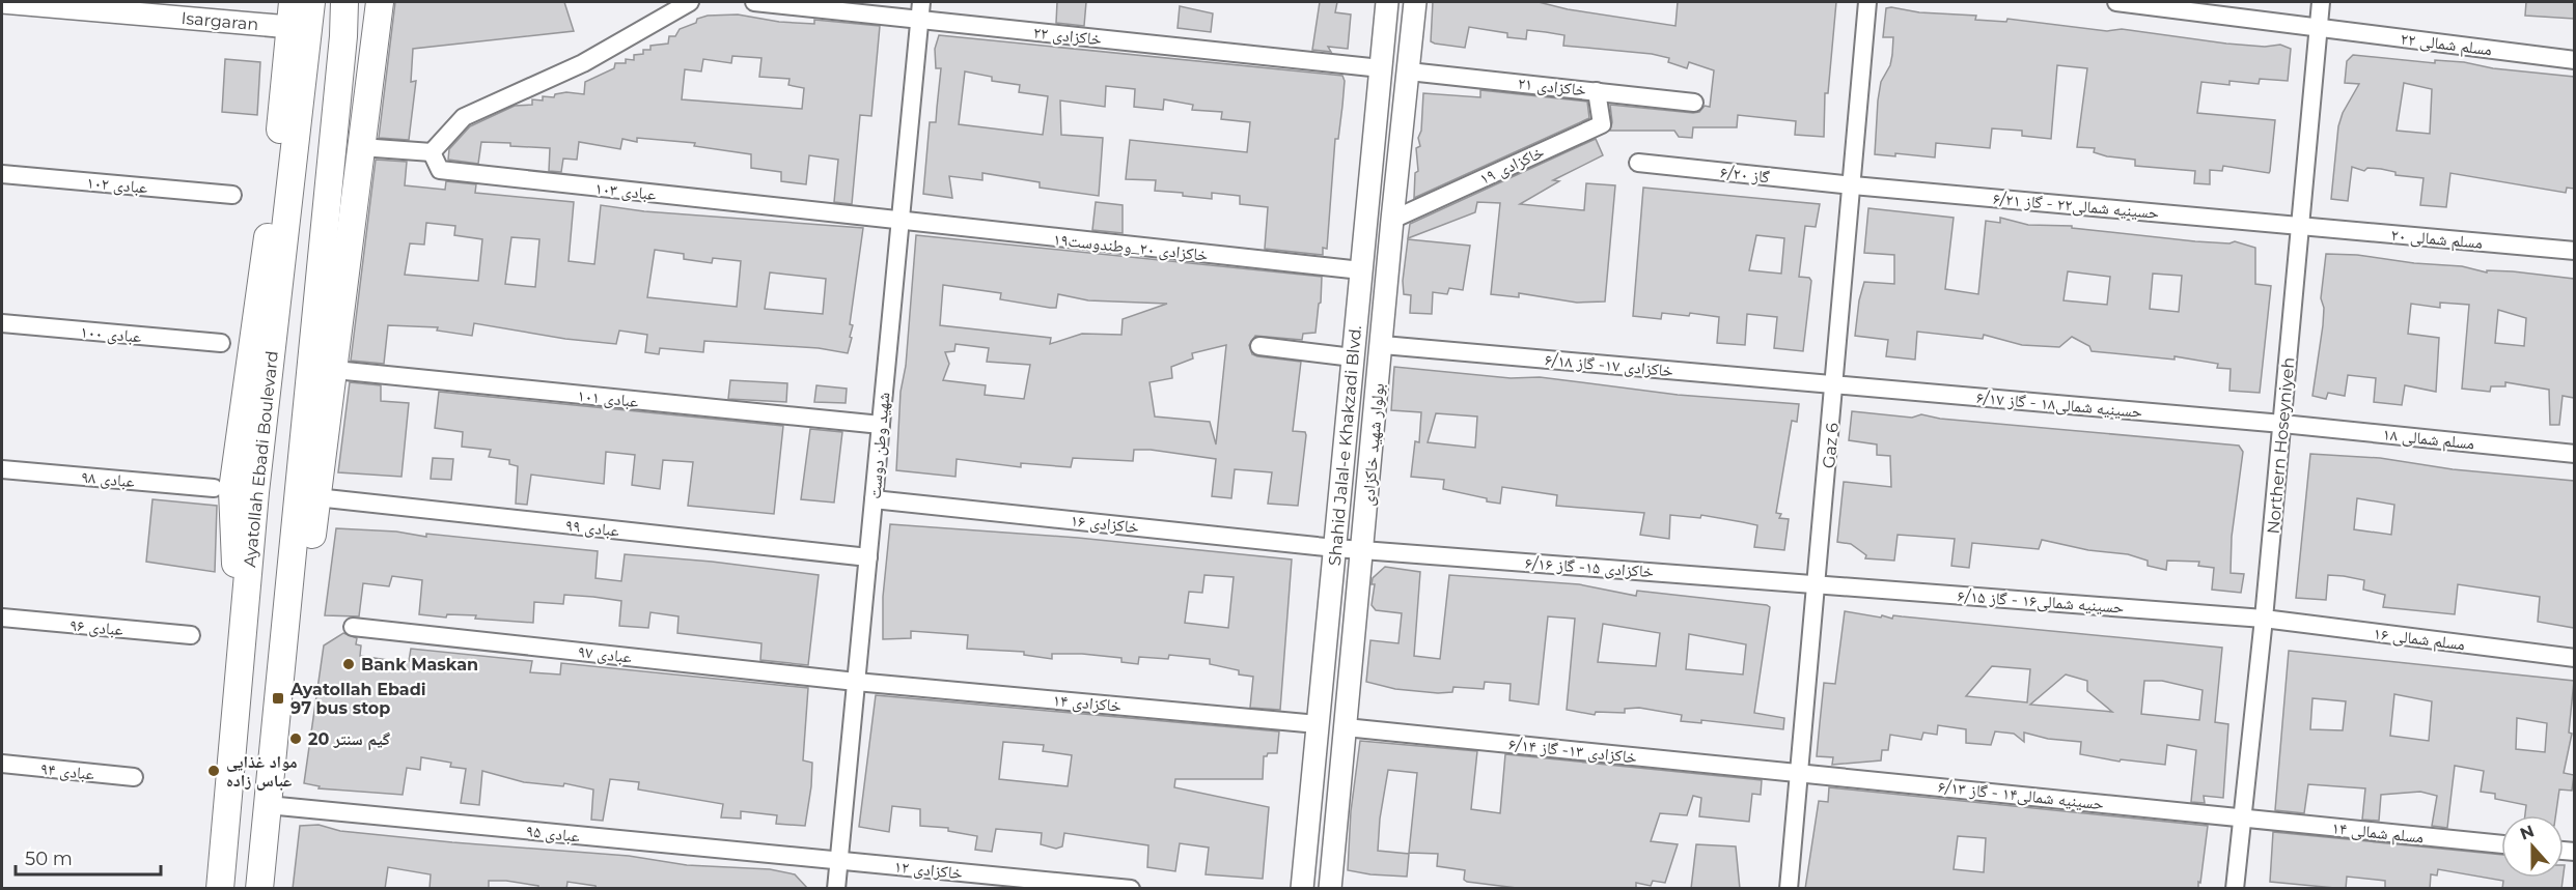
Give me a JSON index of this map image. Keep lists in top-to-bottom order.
{
  "streets": {
    "street": [
      "Isargaran",
      "خاکزادی ۲۲",
      "مسلم شمالی ۲۲",
      "خاکزادی ۲۱",
      "خاکزادی ۱۹",
      "گاز ۶/۲۰",
      "عبادی ۱۰۲",
      "عبادی ۱۰۳",
      "حسینیه شمالی۲۲ - گاز ۶/۲۱",
      "مسلم شمالی ۲۰",
      "خاکزادی ۲۰_وطندوست۱۹",
      "عبادی ۱۰۰",
      "خاکزادی ۱۷- گاز ۶/۱۸",
      "عبادی ۱۰۱",
      "حسینیه شمالی۱۸ - گاز ۶/۱۷",
      "مسلم شمالی ۱۸",
      "بولوار شهید خاکزادی",
      "شهید وطن دوست",
      "Shahid Jalal-e Khakzadi Blvd.",
      "Gaz 6",
      "Northern Hoseyniyeh",
      "عبادی ۹۸",
      "خاکزادی ۱۶",
      "عبادی ۹۹",
      "خاکزادی ۱۵- گاز ۶/۱۶",
      "حسینیه شمالی۱۶ - گاز ۶/۱۵",
      "عبادی ۹۶",
      "مسلم شمالی ۱۶",
      "عبادی ۹۷",
      "خاکزادی ۱۴",
      "خاکزادی ۱۳- گاز ۶/۱۴",
      "عبادی ۹۴",
      "حسینیه شمالی۱۴ - گاز ۶/۱۳",
      "مسلم شمالی ۱۴",
      "عبادی ۹۵",
      "خاکزادی ۱۲"
    ]
  },
  "crossings": [
    ["خاکزادی ۲۲", "شهید وطن دوست"],
    ["خاکزادی ۲۲", "Shahid Jalal-e Khakzadi Blvd."],
    ["مسلم شمالی ۲۲", "Northern Hoseyniyeh"],
    ["خاکزادی ۲۱", "خاکزادی ۱۹"],
    ["خاکزادی ۲۱", "بولوار شهید خاکزادی"],
    ["خاکزادی ۱۹", "بولوار شهید خاکزادی"],
    ["گاز ۶/۲۰", "حسینیه شمالی۲۲ - گاز ۶/۲۱"],
    ["گاز ۶/۲۰", "Gaz 6"],
    ["عبادی ۱۰۳", "خاکزادی ۲۰_وطندوست۱۹"],
    ["عبادی ۱۰۳", "شهید وطن دوست"],
    ["حسینیه شمالی۲۲ - گاز ۶/۲۱", "مسلم شمالی ۲۰"],
    ["حسینیه شمالی۲۲ - گاز ۶/۲۱", "Gaz 6"],
    ["حسینیه شمالی۲۲ - گاز ۶/۲۱", "Northern Hoseyniyeh"],
    ["مسلم شمالی ۲۰", "Northern Hoseyniyeh"],
    ["خاکزادی ۲۰_وطندوست۱۹", "شهید وطن دوست"],
    ["خاکزادی ۲۰_وطندوست۱۹", "Shahid Jalal-e Khakzadi Blvd."],
    ["خاکزادی ۱۷- گاز ۶/۱۸", "حسینیه شمالی۱۸ - گاز ۶/۱۷"],
    ["خاکزادی ۱۷- گاز ۶/۱۸", "بولوار شهید خاکزادی"],
    ["خاکزادی ۱۷- گاز ۶/۱۸", "Gaz 6"],
    ["عبادی ۱۰۱", "شهید وطن دوست"],
    ["حسینیه شمالی۱۸ - گاز ۶/۱۷", "مسلم شمالی ۱۸"],
    ["حسینیه شمالی۱۸ - گاز ۶/۱۷", "Gaz 6"],
    ["حسینیه شمالی۱۸ - گاز ۶/۱۷", "Northern Hoseyniyeh"],
    ["مسلم شمالی ۱۸", "Northern Hoseyniyeh"],
    ["بولوار شهید خاکزادی", "خاکزادی ۱۶"],
    ["بولوار شهید خاکزادی", "خاکزادی ۱۵- گاز ۶/۱۶"],
    ["بولوار شهید خاکزادی", "خاکزادی ۱۳- گاز ۶/۱۴"],
    ["شهید وطن دوست", "خاکزادی ۱۶"],
    ["شهید وطن دوست", "عبادی ۹۹"],
    ["شهید وطن دوست", "عبادی ۹۷"],
    ["شهید وطن دوست", "خاکزادی ۱۴"],
    ["شهید وطن دوست", "عبادی ۹۵"],
    ["شهید وطن دوست", "خاکزادی ۱۲"],
    ["Shahid Jalal-e Khakzadi Blvd.", "خاکزادی ۱۶"],
    ["Shahid Jalal-e Khakzadi Blvd.", "خاکزادی ۱۴"],
    ["Gaz 6", "خاکزادی ۱۵- گاز ۶/۱۶"],
    ["Gaz 6", "حسینیه شمالی۱۶ - گاز ۶/۱۵"],
    ["Gaz 6", "خاکزادی ۱۳- گاز ۶/۱۴"],
    ["Gaz 6", "حسینیه شمالی۱۴ - گاز ۶/۱۳"],
    ["Northern Hoseyniyeh", "حسینیه شمالی۱۶ - گاز ۶/۱۵"],
    ["Northern Hoseyniyeh", "مسلم شمالی ۱۶"],
    ["Northern Hoseyniyeh", "حسینیه شمالی۱۴ - گاز ۶/۱۳"],
    ["Northern Hoseyniyeh", "مسلم شمالی ۱۴"],
    ["خاکزادی ۱۶", "خاکزادی ۱۵- گاز ۶/۱۶"],
    ["خاکزادی ۱۵- گاز ۶/۱۶", "حسینیه شمالی۱۶ - گاز ۶/۱۵"],
    ["حسینیه شمالی۱۶ - گاز ۶/۱۵", "مسلم شمالی ۱۶"],
    ["عبادی ۹۷", "خاکزادی ۱۴"],
    ["خاکزادی ۱۳- گاز ۶/۱۴", "حسینیه شمالی۱۴ - گاز ۶/۱۳"],
    ["حسینیه شمالی۱۴ - گاز ۶/۱۳", "مسلم شمالی ۱۴"],
    ["عبادی ۹۵", "خاکزادی ۱۲"]
  ],
  "places": {
    "other": ["Bank Maskan", "گیم سنتر 20", "مواد غذایی عباس زاده"],
    "transit": ["Ayatollah Ebadi 97 bus stop"]
  },
  "scale_bar": "50 m",
  "north": "top"
}
